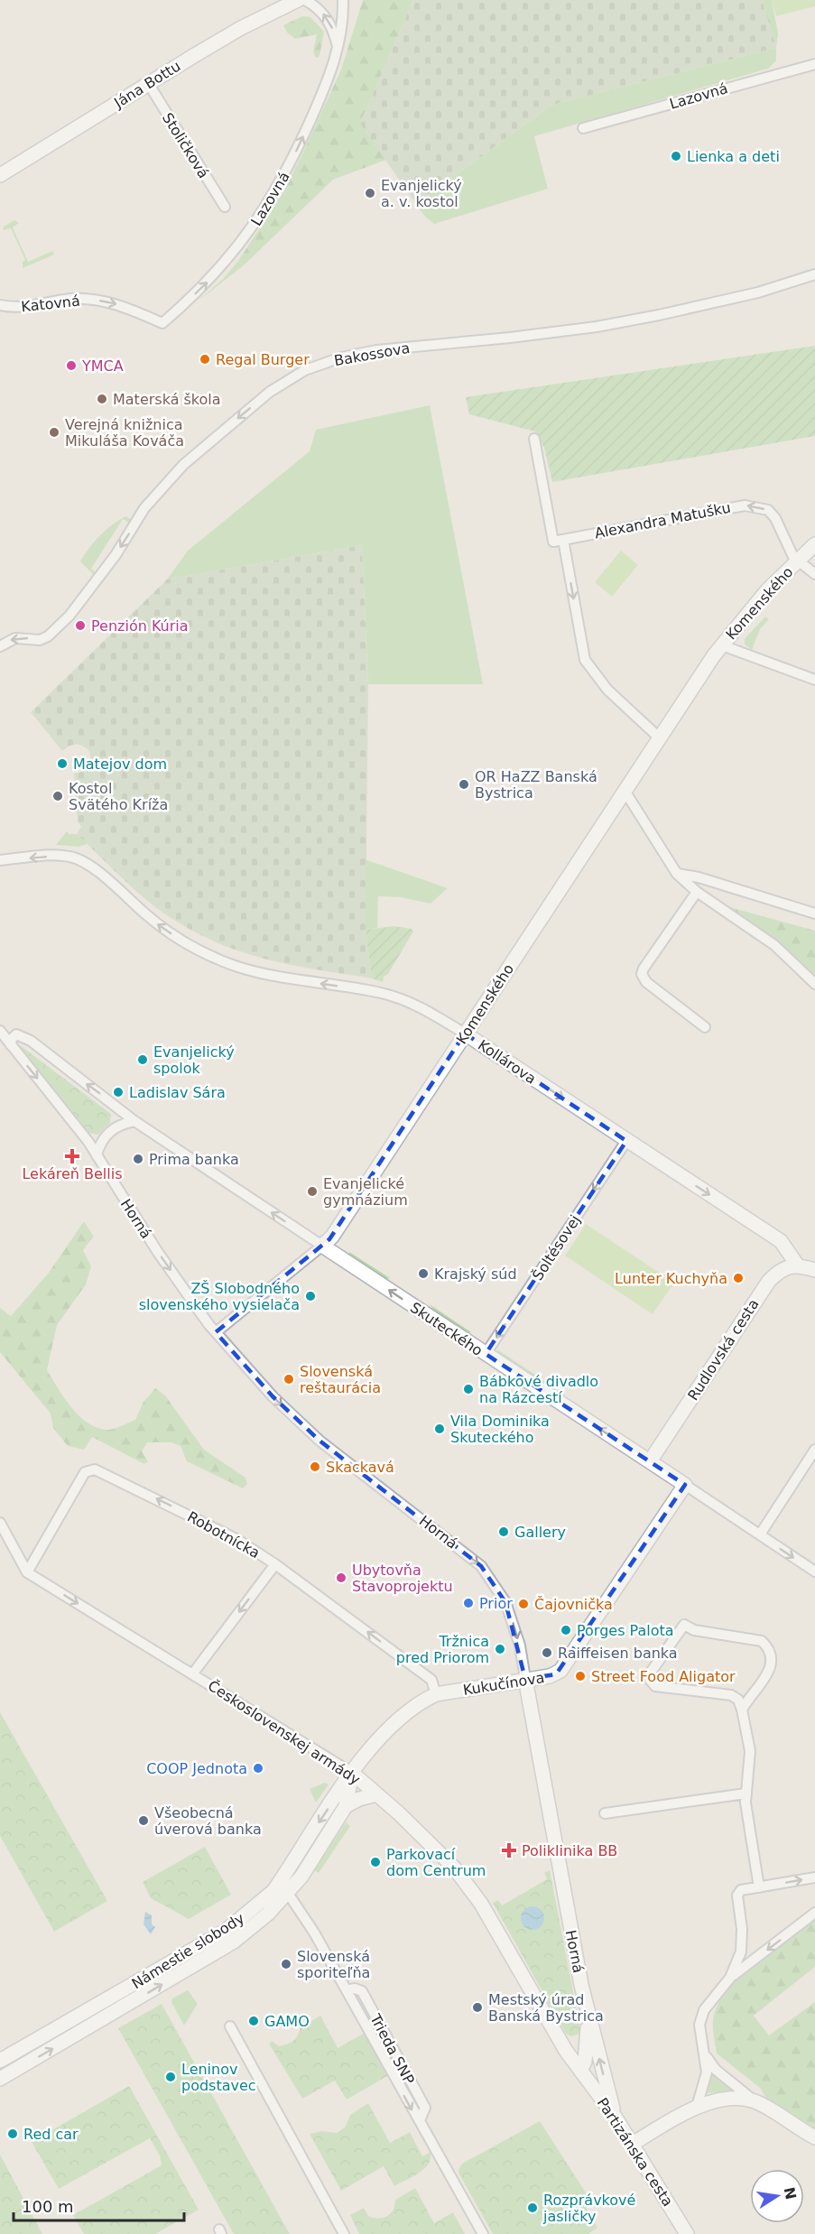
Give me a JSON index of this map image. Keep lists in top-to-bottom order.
{
  "streets": {
    "street": [
      "Jána Bottu",
      "Lazovná",
      "Stoličková",
      "Katovná",
      "Bakossova",
      "Alexandra Matušku",
      "Komenského",
      "Kollárova",
      "Horná",
      "Šoltésovej",
      "Skuteckého",
      "Rudlovská cesta",
      "Robotnícka",
      "Kukučínova",
      "Československej armády",
      "Námestie slobody",
      "Trieda SNP",
      "Partizánska cesta"
    ]
  },
  "crossings": [
    ["Jána Bottu", "Stoličková"],
    ["Lazovná", "Katovná"],
    ["Alexandra Matušku", "Komenského"],
    ["Komenského", "Kollárova"],
    ["Komenského", "Horná"],
    ["Komenského", "Skuteckého"],
    ["Kollárova", "Šoltésovej"],
    ["Kollárova", "Rudlovská cesta"],
    ["Horná", "Kukučínova"],
    ["Horná", "Československej armády"],
    ["Horná", "Partizánska cesta"],
    ["Šoltésovej", "Skuteckého"],
    ["Skuteckého", "Rudlovská cesta"],
    ["Skuteckého", "Kukučínova"],
    ["Robotnícka", "Kukučínova"],
    ["Robotnícka", "Československej armády"],
    ["Kukučínova", "Československej armády"],
    ["Kukučínova", "Námestie slobody"],
    ["Československej armády", "Námestie slobody"],
    ["Československej armády", "Partizánska cesta"],
    ["Námestie slobody", "Trieda SNP"]
  ],
  "one_way": [
    "Lazovná",
    "Katovná",
    "Bakossova",
    "Alexandra Matušku",
    "Šoltésovej",
    "Skuteckého"
  ],
  "places": {
    "other": [
      "Lienka a deti",
      "Evanjelický a. v. kostol",
      "Regal Burger",
      "YMCA",
      "Materská škola",
      "Verejná knižnica Mikuláša Kováča",
      "Penzión Kúria",
      "Matejov dom",
      "OR HaZZ Banská Bystrica",
      "Kostol Svätého Kríža",
      "Evanjelický spolok",
      "Ladislav Sára",
      "Prima banka",
      "Evanjelické gymnázium",
      "Krajský súd",
      "Lunter Kuchyňa",
      "ZŠ Slobodného slovenského vysielača",
      "Slovenská reštaurácia",
      "Bábkové divadlo na Rázcestí",
      "Vila Dominika Skuteckého",
      "Skackavá",
      "Gallery",
      "Ubytovňa Stavoprojektu",
      "Prior",
      "Čajovnička",
      "Porges Palota",
      "Tržnica pred Priorom",
      "Raiffeisen banka",
      "Street Food Aligator",
      "COOP Jednota",
      "Všeobecná úverová banka",
      "Parkovací dom Centrum",
      "Slovenská sporiteľňa",
      "Mestský úrad Banská Bystrica",
      "GAMO",
      "Leninov podstavec",
      "Red car",
      "Rozprávkové jasličky"
    ],
    "health": ["Lekáreň Bellis", "Poliklinika BB"]
  },
  "scale_bar": "100 m",
  "north": "right"
}
